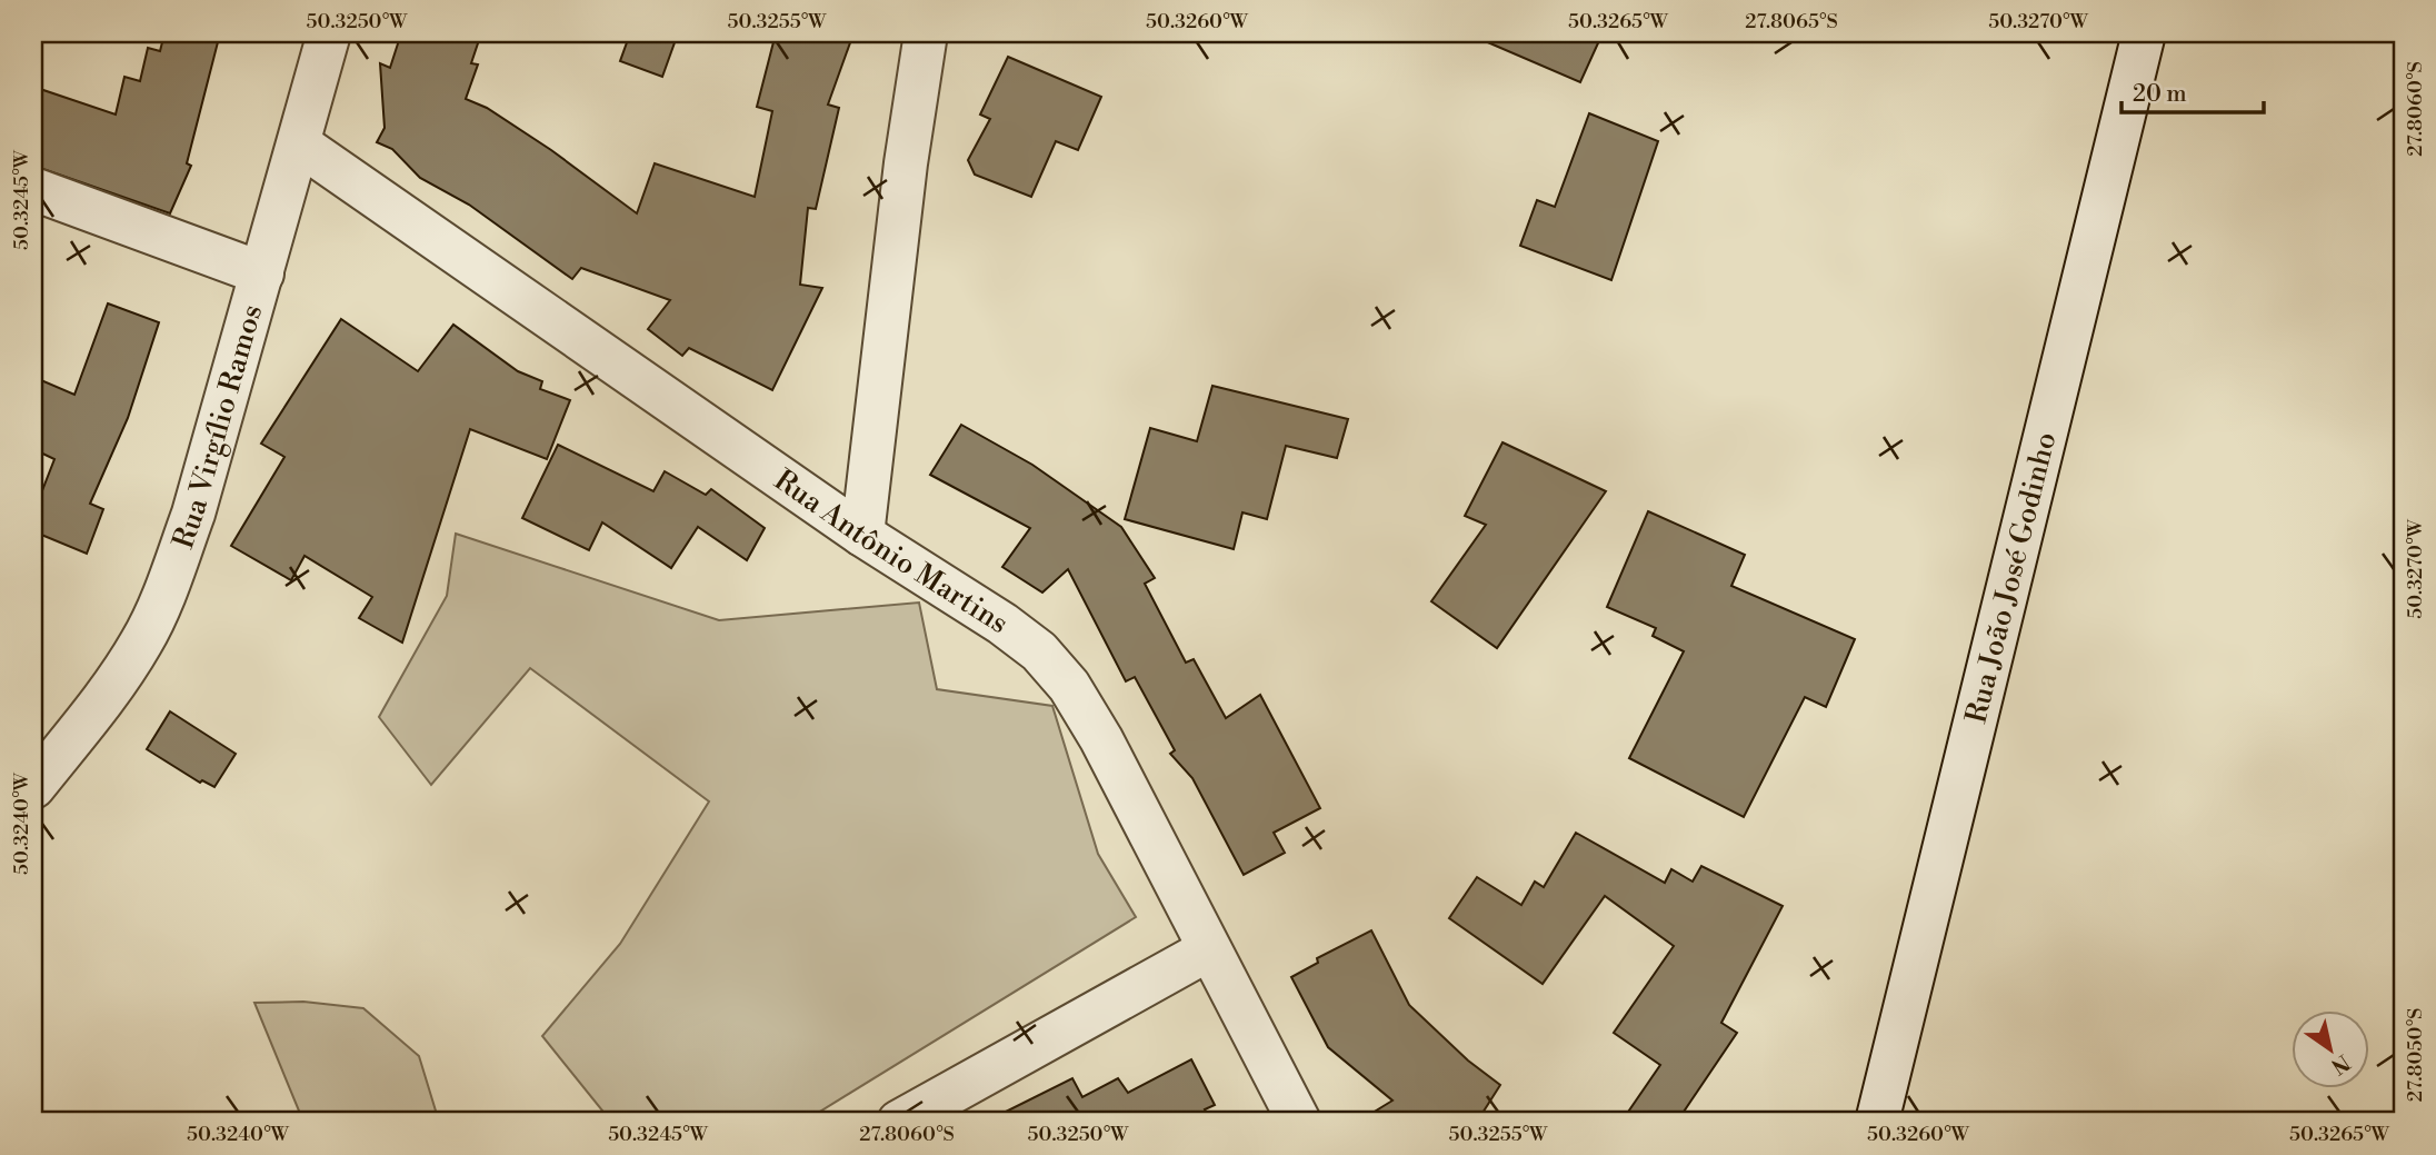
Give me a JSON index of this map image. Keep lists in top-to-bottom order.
{
  "streets": {
    "street": ["Rua Virgílio Ramos", "Rua Antônio Martins", "Rua João José Godinho"]
  },
  "crossings": [
    ["Rua Virgílio Ramos", "Rua Antônio Martins"]
  ],
  "scale_bar": "20 m",
  "north": "bottom right",
  "coordinates": [
    "50.3250°W",
    "50.3255°W",
    "50.3260°W",
    "50.3265°W",
    "27.8065°S",
    "50.3270°W",
    "27.8060°S",
    "50.3245°W",
    "50.3240°W",
    "27.8050°S"
  ]
}
